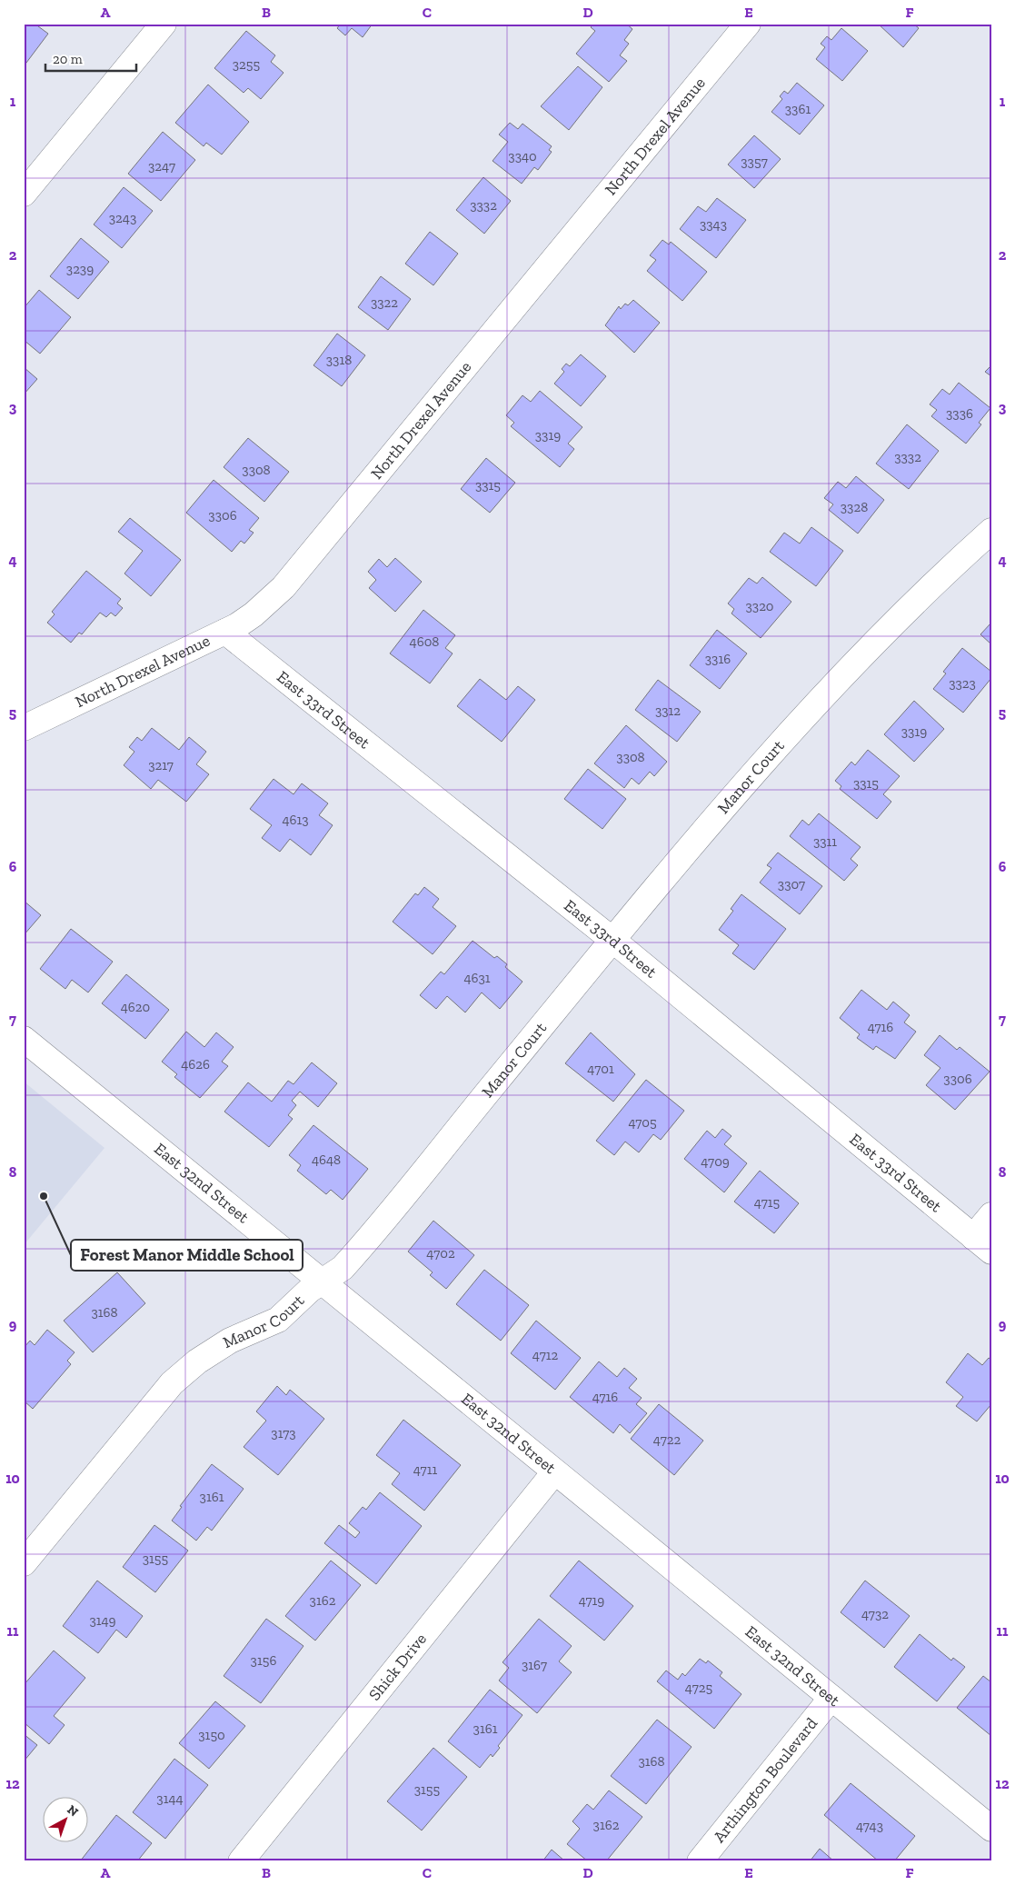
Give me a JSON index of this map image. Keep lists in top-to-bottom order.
{
  "streets": {
    "street": [
      "North Drexel Avenue",
      "East 33rd Street",
      "Manor Court",
      "East 32nd Street",
      "Shick Drive",
      "Arthington Boulevard"
    ]
  },
  "crossings": [
    ["North Drexel Avenue", "East 33rd Street"],
    ["East 33rd Street", "Manor Court"],
    ["Manor Court", "East 32nd Street"],
    ["East 32nd Street", "Shick Drive"],
    ["East 32nd Street", "Arthington Boulevard"]
  ],
  "places": ["Forest Manor Middle School"],
  "house_numbers": [
    "3255",
    "3361",
    "3340",
    "3357",
    "3247",
    "3332",
    "3243",
    "3343",
    "3239",
    "3322",
    "3318",
    "3336",
    "3319",
    "3332",
    "3308",
    "3315",
    "3328",
    "3306",
    "3320",
    "4608",
    "3316",
    "3323",
    "3312",
    "3319",
    "3308",
    "3217",
    "3315",
    "4613",
    "3311",
    "3307",
    "4631",
    "4620",
    "4716",
    "4626",
    "4701",
    "3306",
    "4705",
    "4648",
    "4709",
    "4715",
    "4702",
    "3168",
    "4712",
    "4716",
    "3173",
    "4722",
    "4711",
    "3161",
    "3155",
    "3162",
    "4719",
    "4732",
    "3149",
    "3156",
    "3167",
    "4725",
    "3161",
    "3150",
    "3168",
    "3155",
    "3144",
    "3162",
    "4743"
  ],
  "scale_bar": "20 m",
  "north": "top right",
  "grid": {
    "columns": [
      "A",
      "B",
      "C",
      "D",
      "E",
      "F"
    ],
    "rows": [
      "1",
      "2",
      "3",
      "4",
      "5",
      "6",
      "7",
      "8",
      "9",
      "10",
      "11",
      "12"
    ]
  }
}
